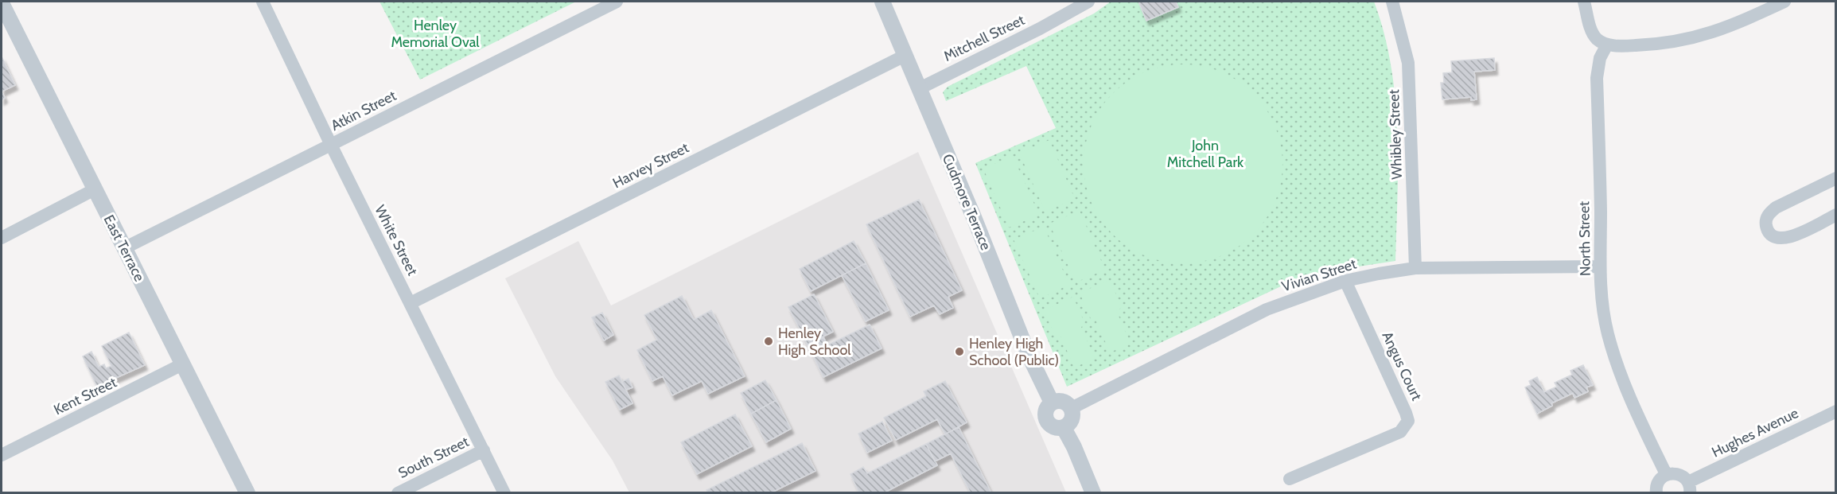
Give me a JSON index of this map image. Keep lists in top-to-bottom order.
{
  "streets": {
    "street": [
      "Mitchell Street",
      "Atkin Street",
      "Whibley Street",
      "Harvey Street",
      "Cudmore Terrace",
      "North Street",
      "White Street",
      "East Terrace",
      "Vivian Street",
      "Angus Court",
      "Kent Street",
      "Hughes Avenue",
      "South Street"
    ]
  },
  "crossings": [
    ["Mitchell Street", "Cudmore Terrace"],
    ["Atkin Street", "White Street"],
    ["Atkin Street", "East Terrace"],
    ["Whibley Street", "Vivian Street"],
    ["Harvey Street", "Cudmore Terrace"],
    ["Harvey Street", "White Street"],
    ["Cudmore Terrace", "Vivian Street"],
    ["North Street", "Vivian Street"],
    ["White Street", "South Street"],
    ["East Terrace", "Kent Street"],
    ["Vivian Street", "Angus Court"]
  ],
  "parks": ["Henley Memorial Oval", "John Mitchell Park"],
  "places": ["Henley High School", "Henley High School (Public)"]
}
